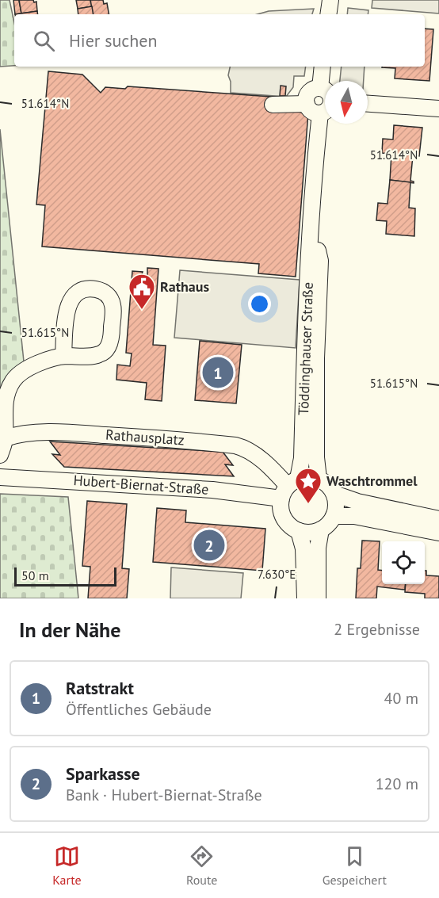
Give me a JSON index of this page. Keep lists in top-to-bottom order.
{
  "streets": {
    "street": ["Töddinghauser Straße", "Rathausplatz", "Hubert-Biernat-Straße"]
  },
  "crossings": [
    ["Töddinghauser Straße", "Rathausplatz"],
    ["Töddinghauser Straße", "Hubert-Biernat-Straße"],
    ["Rathausplatz", "Hubert-Biernat-Straße"]
  ],
  "places": {
    "public building": ["Rathaus"],
    "place": ["Waschtrommel"]
  },
  "scale_bar": "50 m",
  "north": "bottom",
  "page": {
    "search": "Hier suchen",
    "pins": ["1", "2"],
    "scale": "50 m",
    "heading": ["In der Nähe", "2 Ergebnisse"],
    "list": [
      {
        "mark": "1",
        "name": "Ratstrakt",
        "note": "Öffentliches Gebäude",
        "value": "40 m"
      },
      {
        "mark": "2",
        "name": "Sparkasse",
        "note": "Bank · Hubert-Biernat-Straße",
        "value": "120 m"
      }
    ],
    "nav": ["Karte", "Route", "Gespeichert"]
  },
  "coordinates": ["51.614°N", "51.615°N", "7.630°E"]
}
